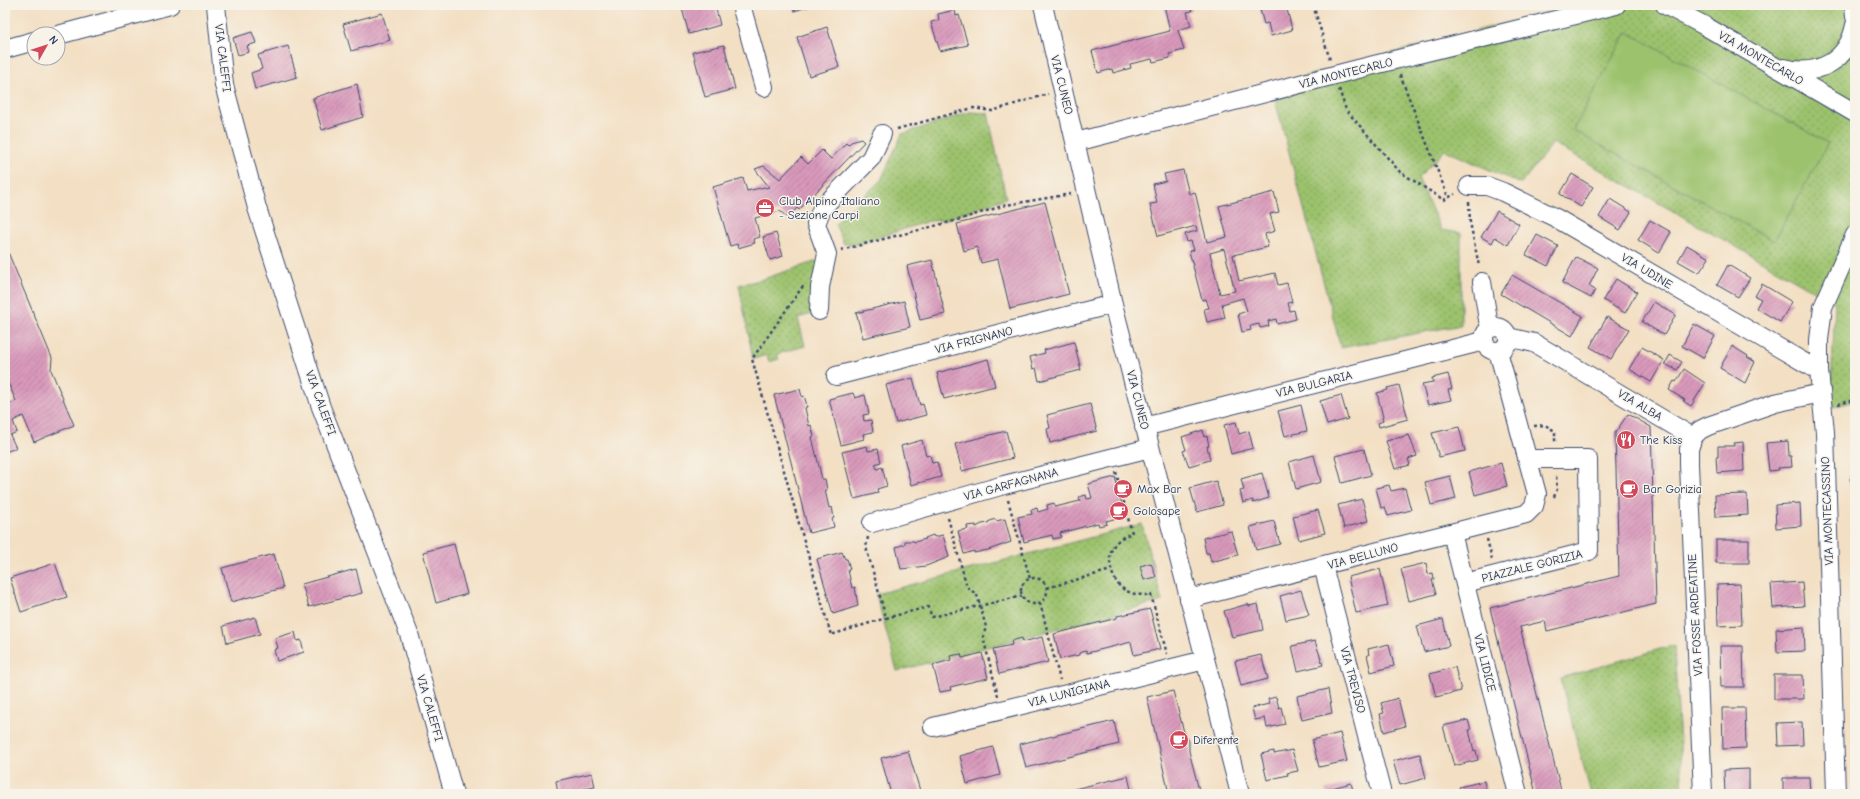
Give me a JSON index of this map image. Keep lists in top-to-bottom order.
{
  "streets": {
    "street": [
      "VIA CALEFFI",
      "VIA MONTECARLO",
      "VIA CUNEO",
      "VIA UDINE",
      "VIA FRIGNANO",
      "VIA BULGARIA",
      "VIA ALBA",
      "VIA GARFAGNANA",
      "VIA MONTECASSINO",
      "VIA BELLUNO",
      "PIAZZALE GORIZIA",
      "VIA FOSSE ARDEATINE",
      "VIA LIDICE",
      "VIA TREVISO",
      "VIA LUNIGIANA"
    ]
  },
  "crossings": [
    ["VIA MONTECARLO", "VIA CUNEO"],
    ["VIA CUNEO", "VIA FRIGNANO"],
    ["VIA CUNEO", "VIA BULGARIA"],
    ["VIA CUNEO", "VIA GARFAGNANA"],
    ["VIA CUNEO", "VIA BELLUNO"],
    ["VIA CUNEO", "VIA LUNIGIANA"],
    ["VIA UDINE", "VIA MONTECASSINO"],
    ["VIA BULGARIA", "VIA ALBA"],
    ["VIA ALBA", "VIA FOSSE ARDEATINE"],
    ["VIA BELLUNO", "PIAZZALE GORIZIA"],
    ["VIA BELLUNO", "VIA LIDICE"],
    ["VIA BELLUNO", "VIA TREVISO"],
    ["PIAZZALE GORIZIA", "VIA LIDICE"]
  ],
  "places": {
    "office": ["Club Alpino Italiano - Sezione Carpi"],
    "restaurant": ["The Kiss"],
    "cafe": [
      "Max Bar",
      "Bar Gorizia",
      "Golosape",
      "Diferente"
    ]
  },
  "north": "top right"
}
